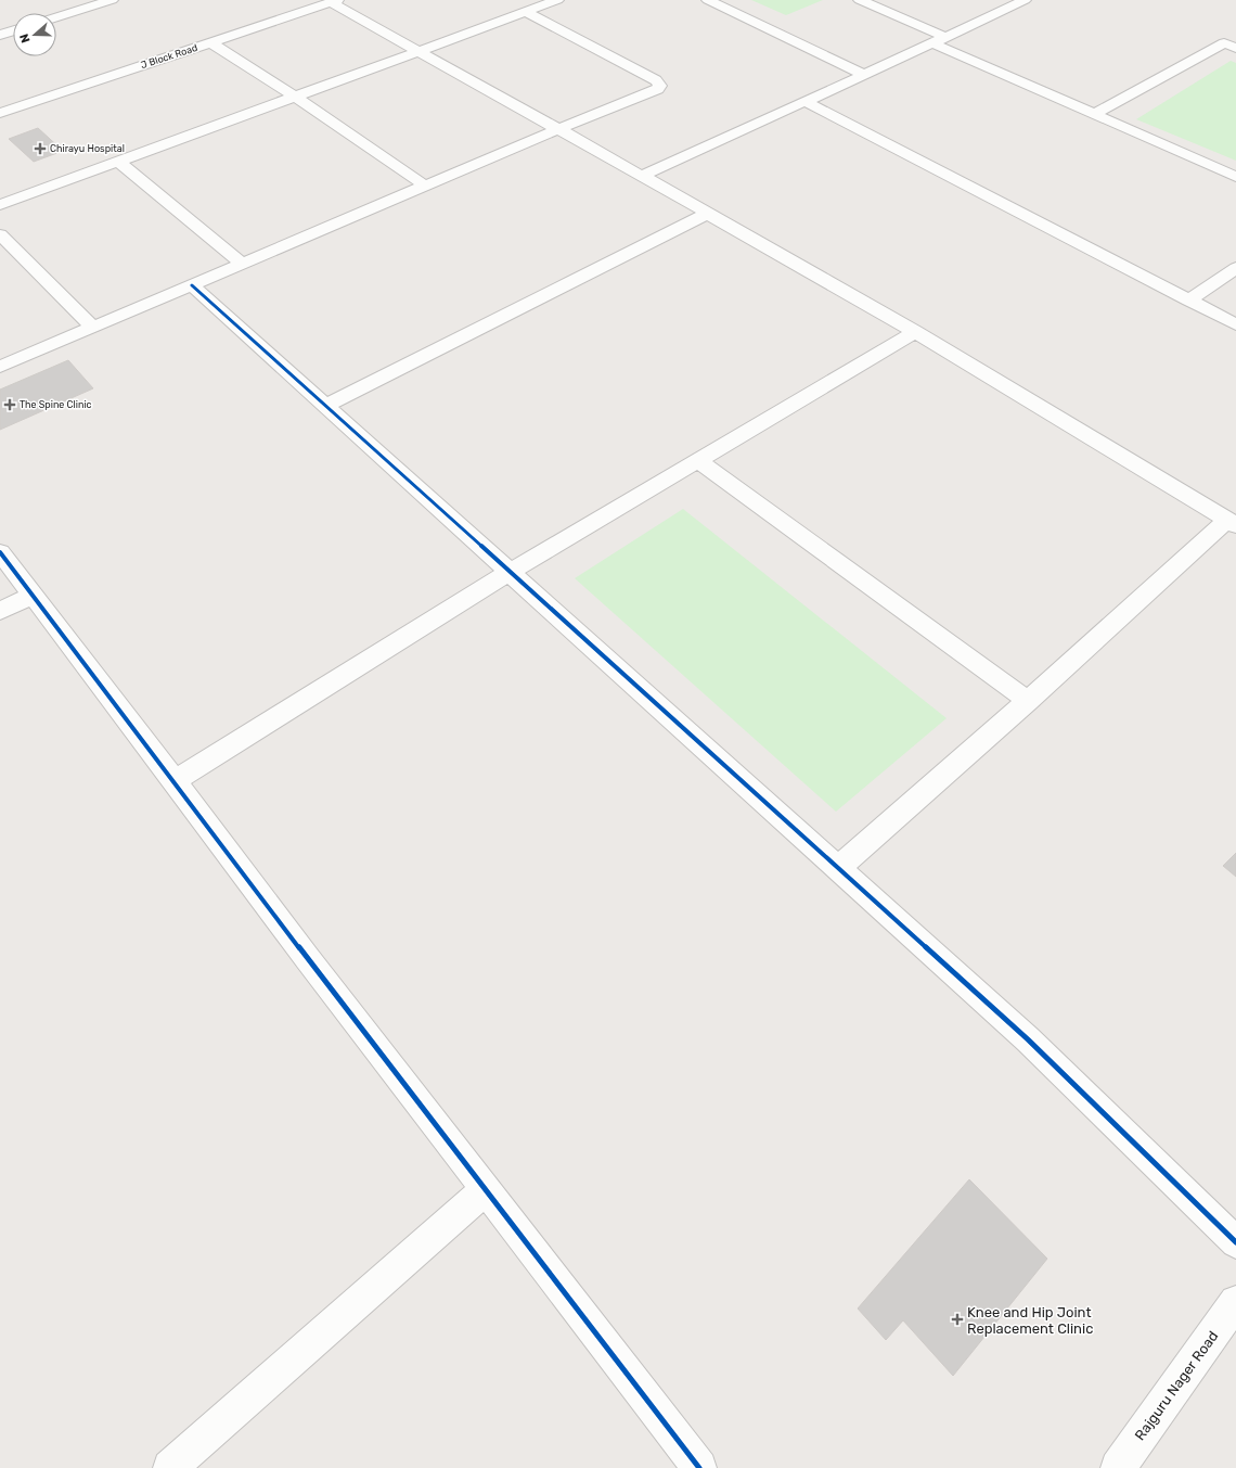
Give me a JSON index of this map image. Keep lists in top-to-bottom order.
{
  "streets": {
    "street": ["J Block Road", "Rajguru Nager Road"]
  },
  "places": {
    "health": ["Chirayu Hospital", "The Spine Clinic", "Knee and Hip Joint Replacement Clinic"]
  },
  "north": "left"
}
